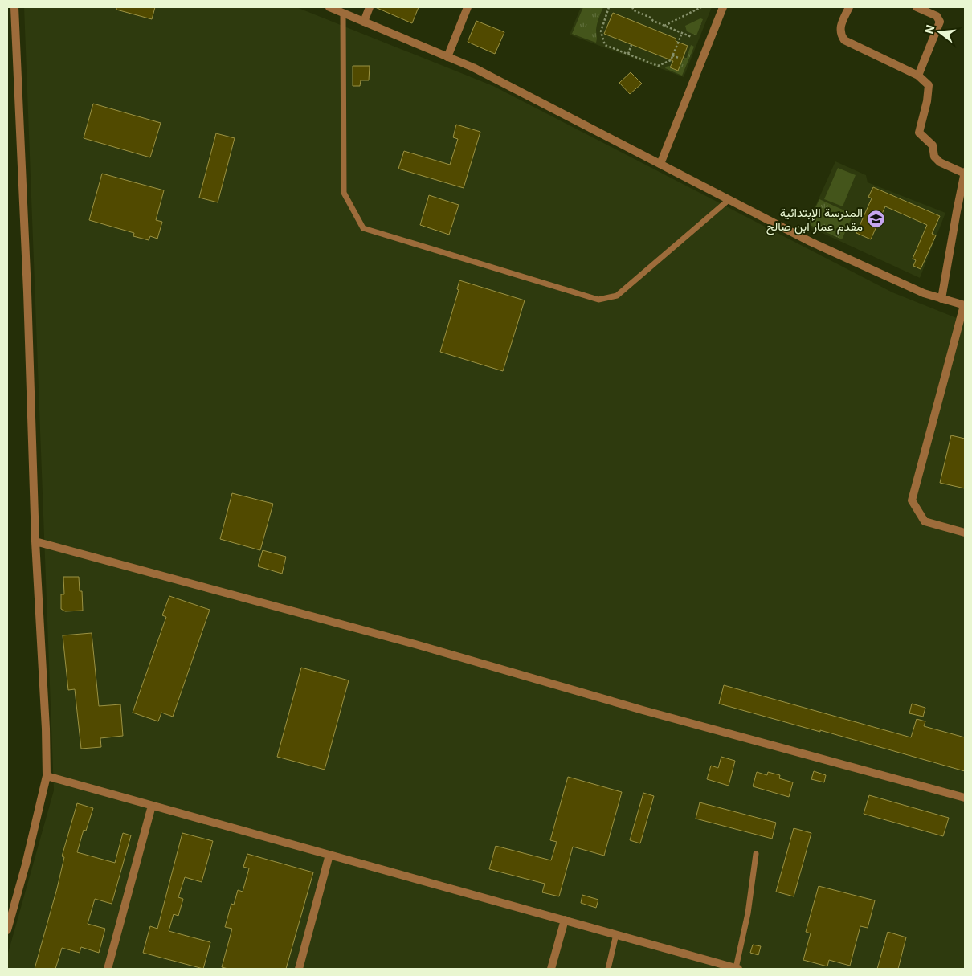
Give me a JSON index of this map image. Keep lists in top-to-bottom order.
{
  "places": {
    "school or university": ["المدرسة الإبتدائية مقدم عمار ابن صالح"]
  },
  "north": "left"
}
